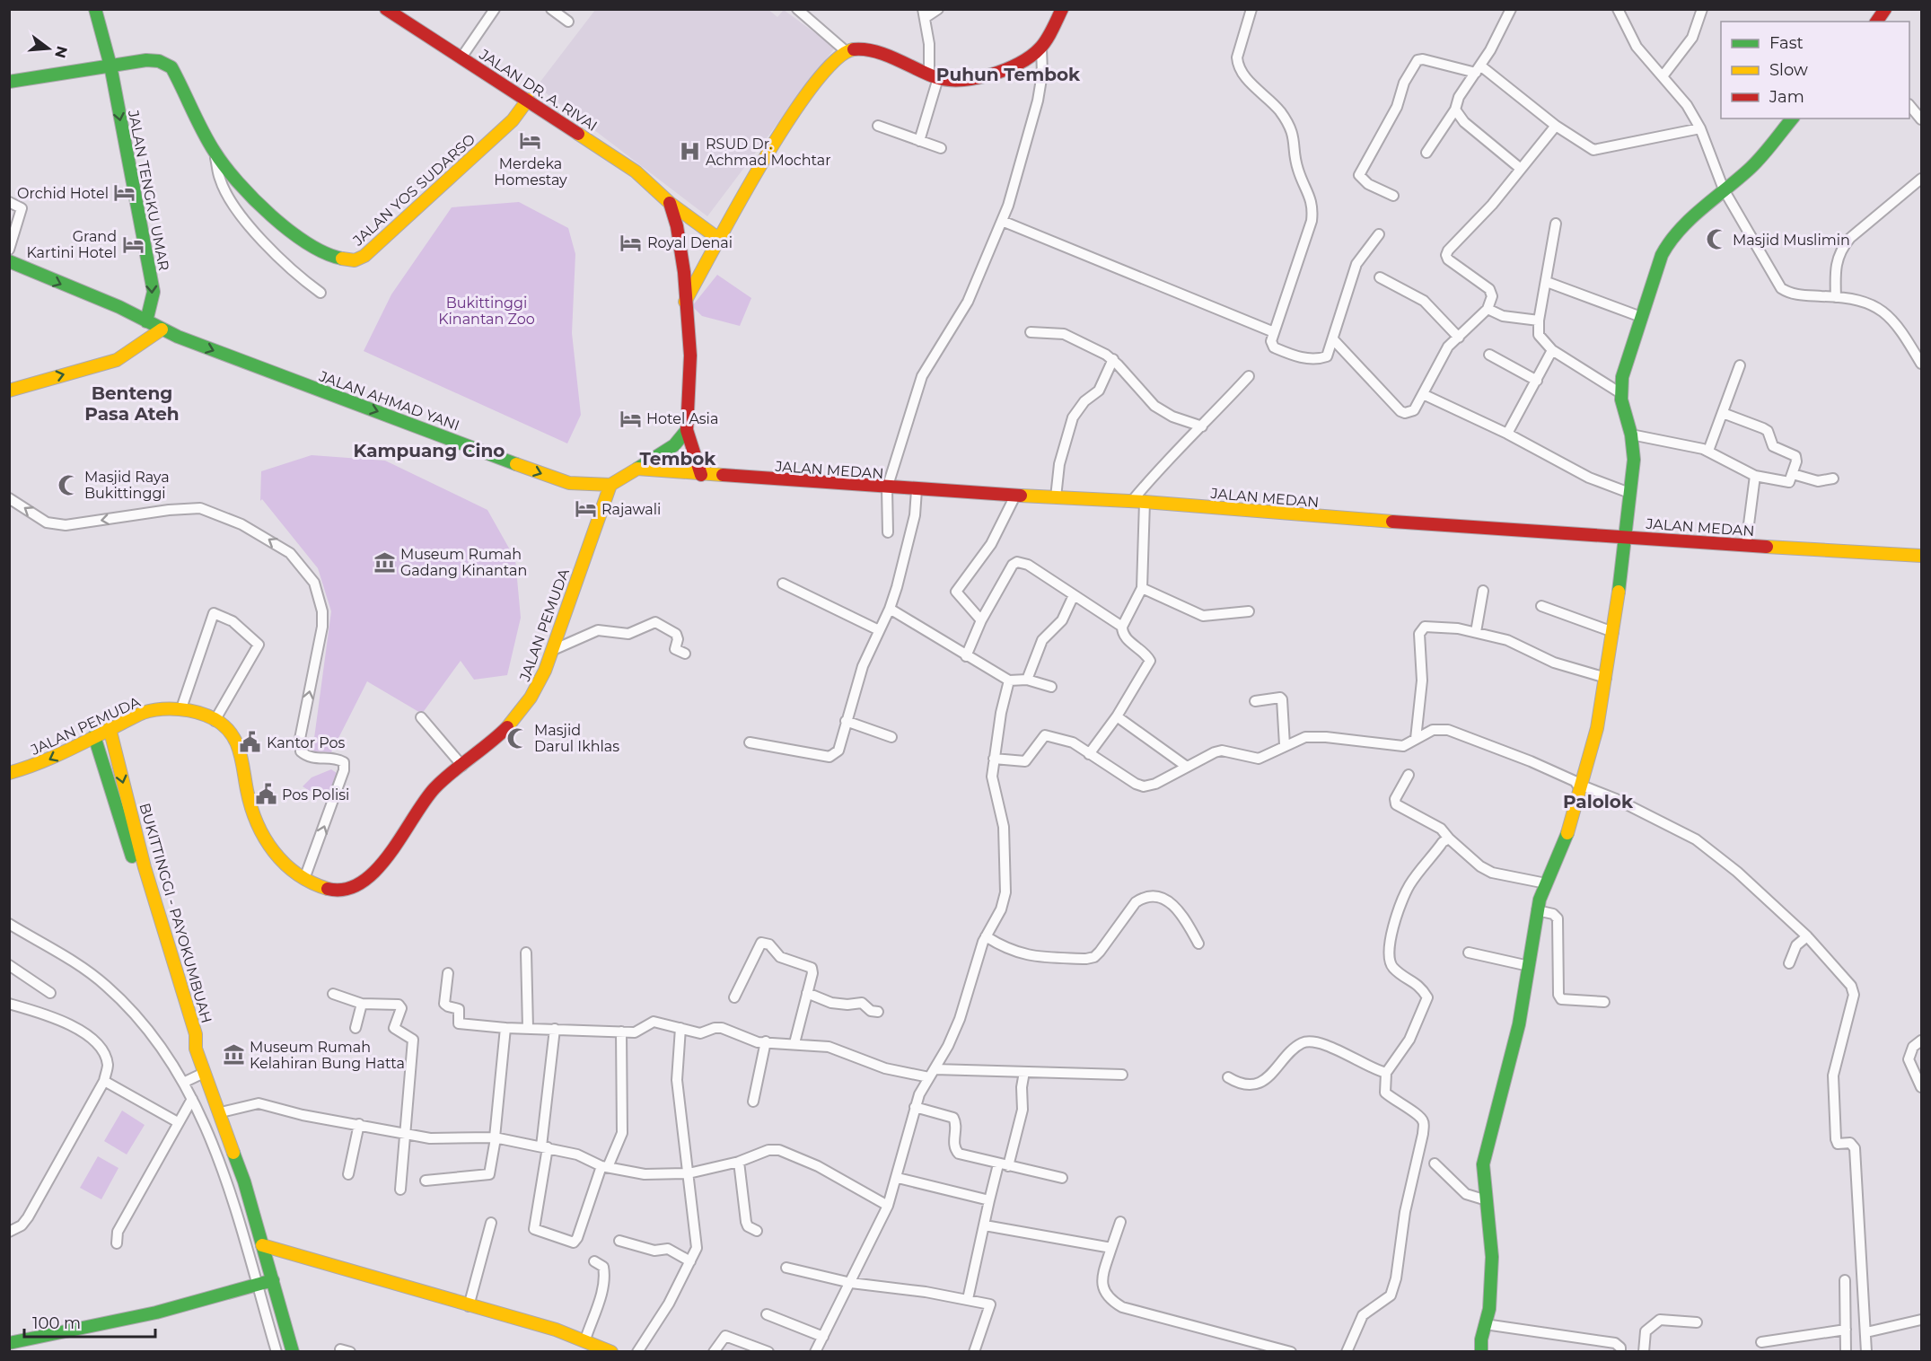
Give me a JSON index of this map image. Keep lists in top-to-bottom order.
{
  "streets": {
    "main road": [
      "JALAN DR. A. RIVAI",
      "JALAN YOS SUDARSO",
      "JALAN TENGKU UMAR",
      "JALAN AHMAD YANI",
      "JALAN MEDAN",
      "JALAN PEMUDA",
      "BUKITTINGGI - PAYOKUMBUAH"
    ]
  },
  "crossings": [
    ["JALAN DR. A. RIVAI", "JALAN YOS SUDARSO"],
    ["JALAN YOS SUDARSO", "JALAN TENGKU UMAR"],
    ["JALAN TENGKU UMAR", "JALAN AHMAD YANI"],
    ["JALAN AHMAD YANI", "JALAN PEMUDA"],
    ["JALAN PEMUDA", "BUKITTINGGI - PAYOKUMBUAH"]
  ],
  "one_way": ["JALAN TENGKU UMAR", "JALAN AHMAD YANI"],
  "districts": [
    "Puhun Tembok",
    "Benteng Pasa Ateh",
    "Kampuang Cino",
    "Tembok",
    "Palolok"
  ],
  "parks": ["Bukittinggi Kinantan Zoo"],
  "places": {
    "hotel": [
      "Merdeka Homestay",
      "Orchid Hotel",
      "Royal Denai",
      "Grand Kartini Hotel",
      "Hotel Asia",
      "Rajawali"
    ],
    "hospital": ["RSUD Dr. Achmad Mochtar"],
    "mosque": ["Masjid Muslimin", "Masjid Raya Bukittinggi", "Masjid Darul Ikhlas"],
    "museum": ["Museum Rumah Gadang Kinantan", "Museum Rumah Kelahiran Bung Hatta"],
    "public building": ["Kantor Pos", "Pos Polisi"]
  },
  "legend": ["Fast", "Slow", "Jam"],
  "scale_bar": "100 m",
  "north": "right"
}
